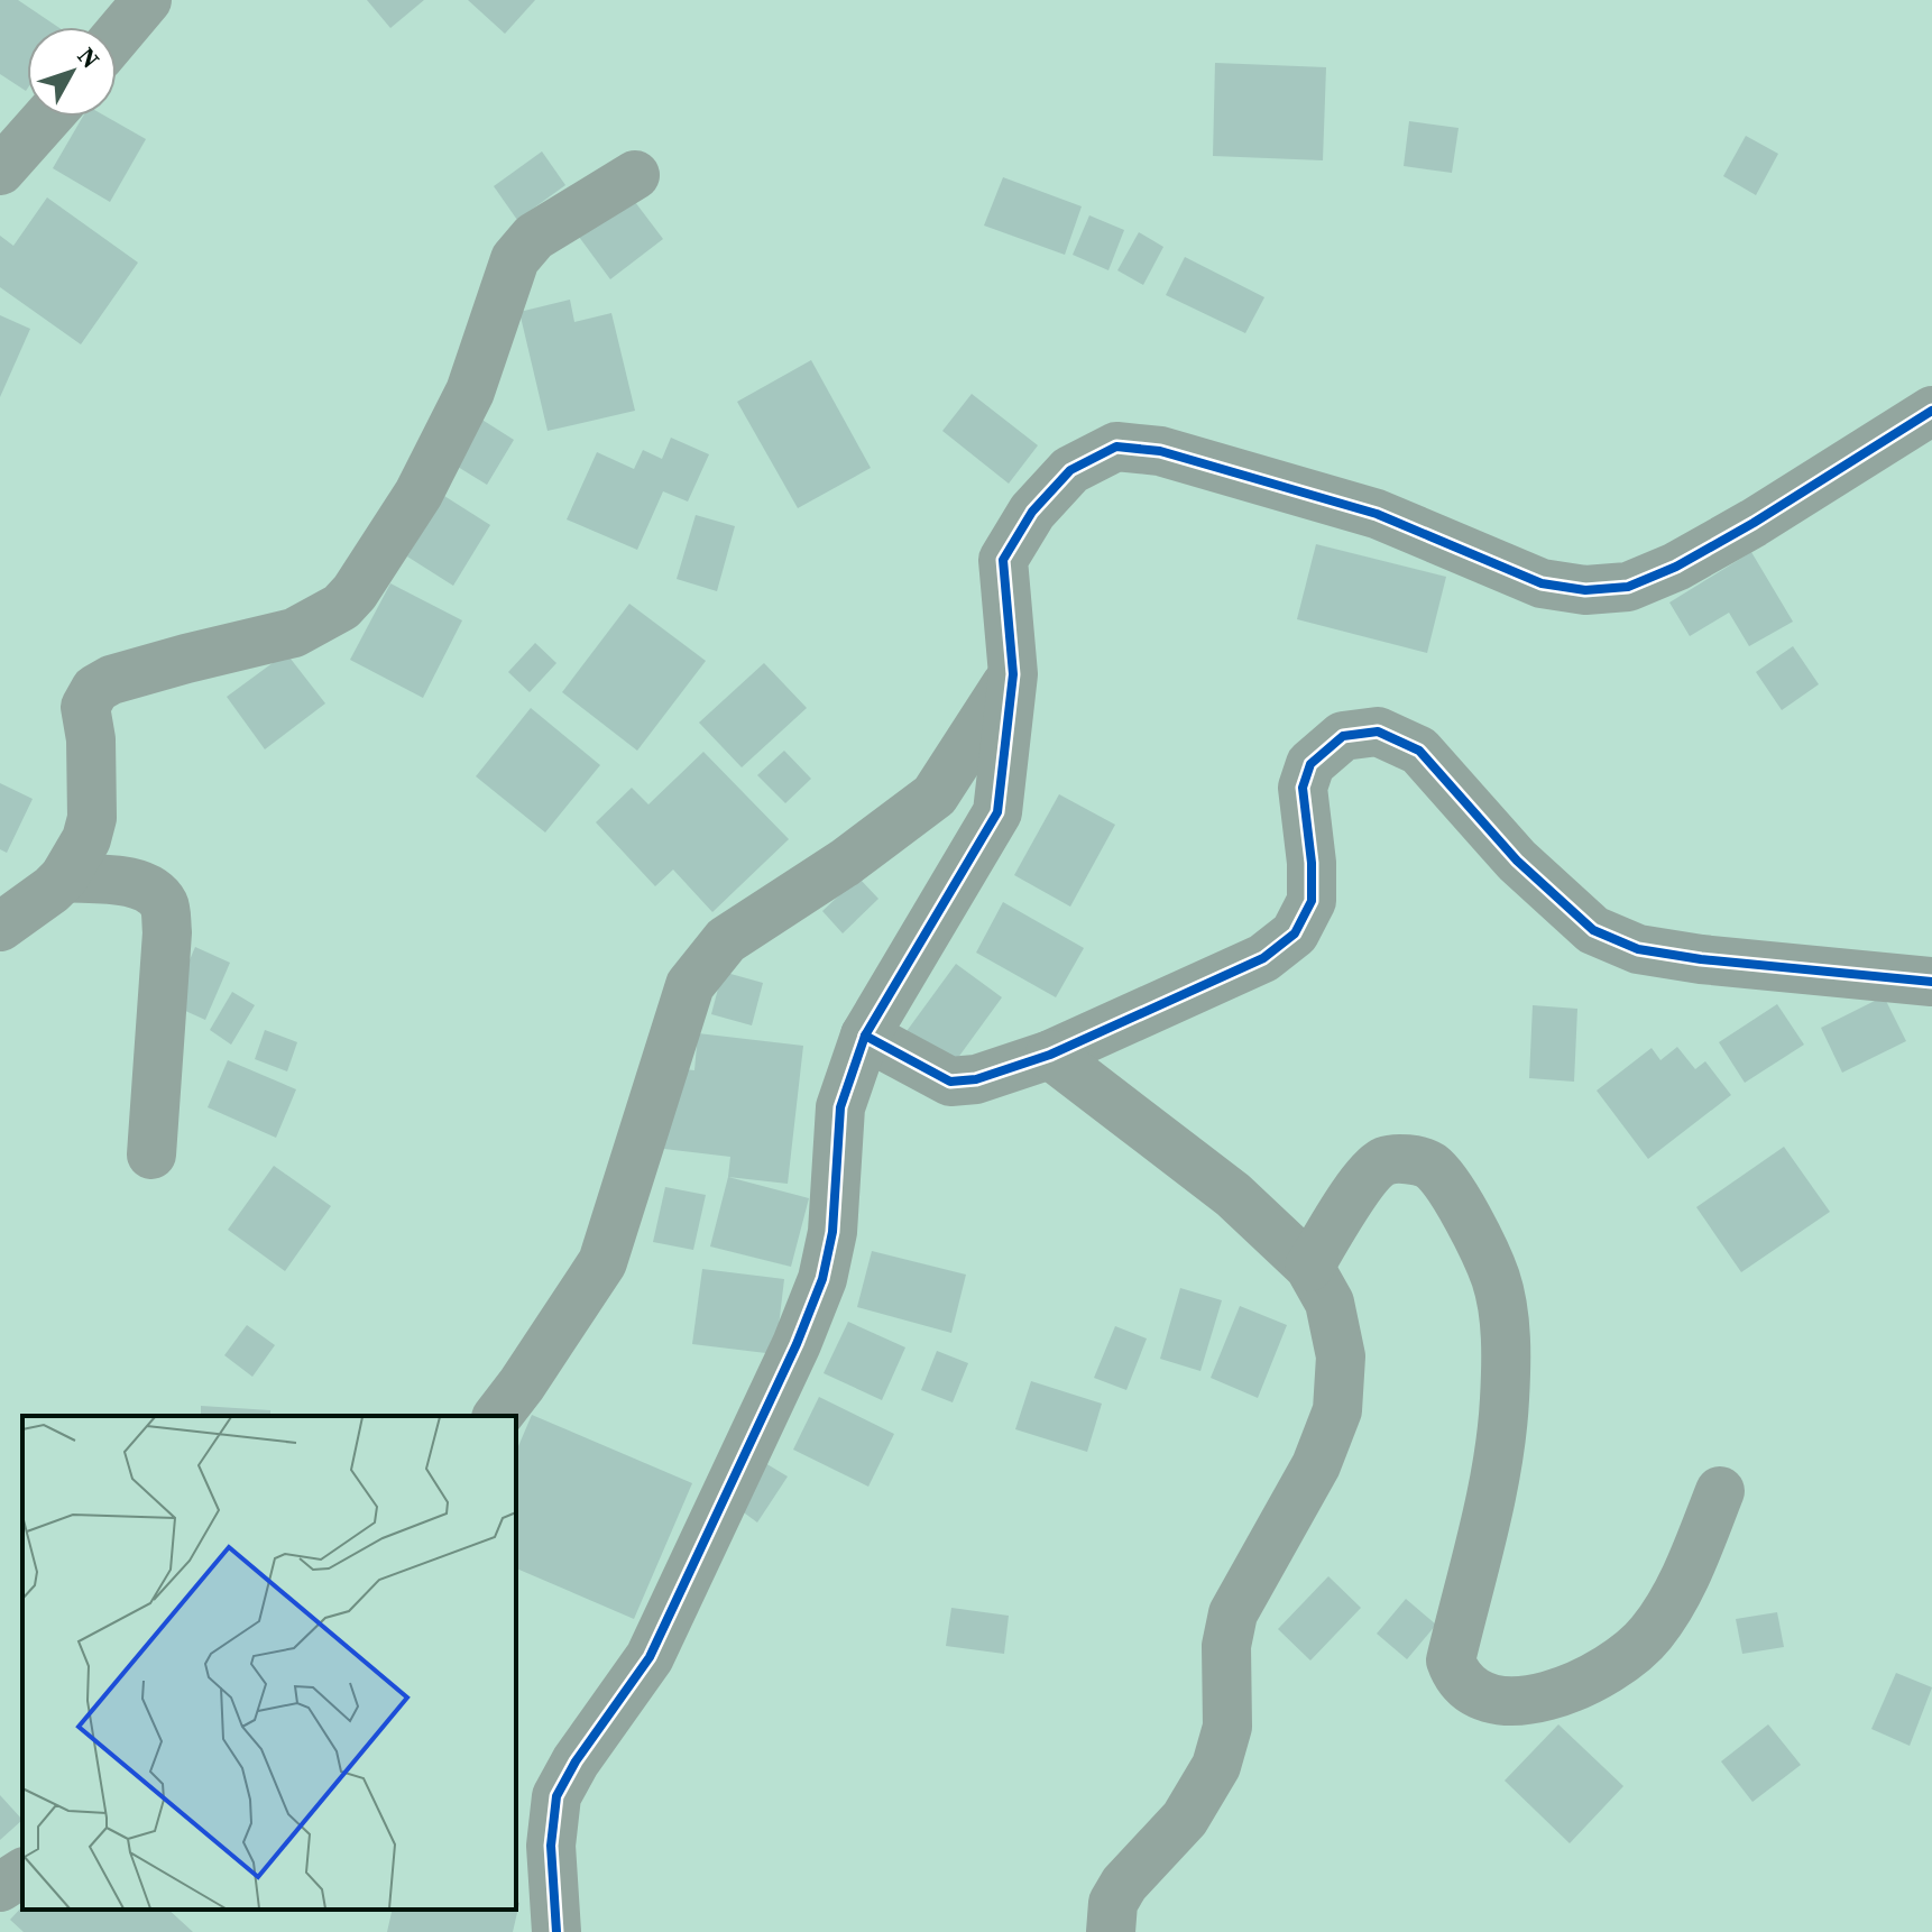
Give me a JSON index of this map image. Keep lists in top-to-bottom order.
{
  "north": "top right"
}
